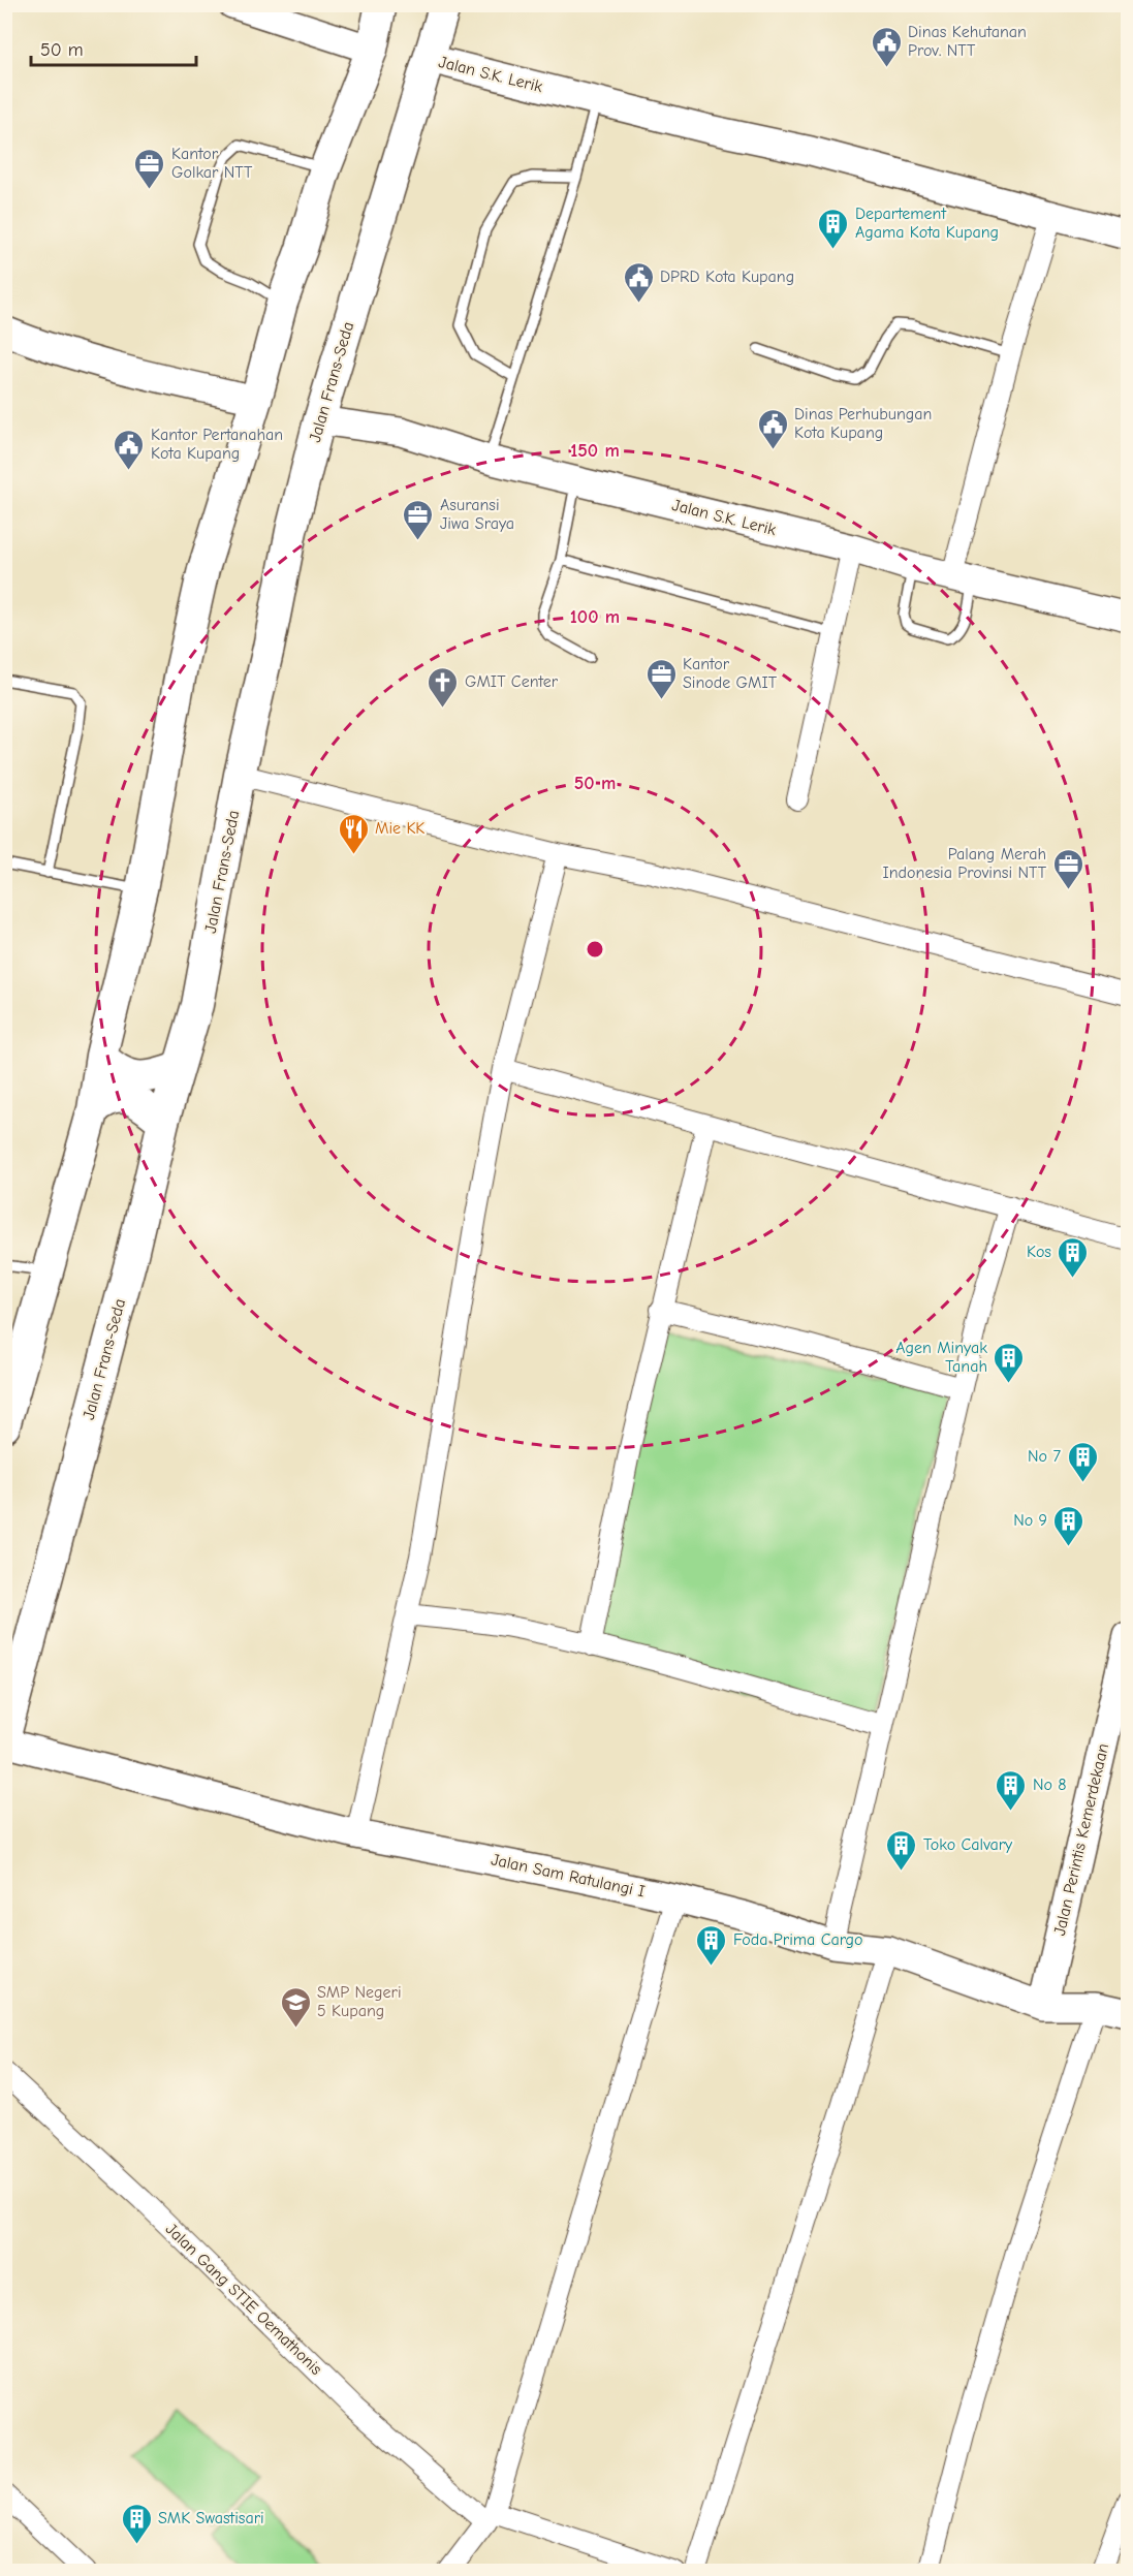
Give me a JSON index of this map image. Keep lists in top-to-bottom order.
{
  "streets": {
    "main road": [
      "Jalan S.K. Lerik",
      "Jalan Frans-Seda",
      "Jalan Perintis Kemerdekaan",
      "Jalan Sam Ratulangi I"
    ],
    "street": ["Jalan Gang STIE Oemathonis"]
  },
  "crossings": [
    ["Jalan S.K. Lerik", "Jalan Frans-Seda"],
    ["Jalan Frans-Seda", "Jalan Sam Ratulangi I"],
    ["Jalan Perintis Kemerdekaan", "Jalan Sam Ratulangi I"]
  ],
  "places": {
    "public building": [
      "Dinas Kehutanan Prov. NTT",
      "DPRD Kota Kupang",
      "Dinas Perhubungan Kota Kupang",
      "Kantor Pertanahan Kota Kupang"
    ],
    "office": [
      "Kantor Golkar NTT",
      "Asuransi Jiwa Sraya",
      "Kantor Sinode GMIT",
      "Palang Merah Indonesia Provinsi NTT"
    ],
    "building": [
      "Departement Agama Kota Kupang",
      "Kos",
      "Agen Minyak Tanah",
      "No 7",
      "No 9",
      "No 8",
      "Toko Calvary",
      "Foda Prima Cargo",
      "SMK Swastisari"
    ],
    "church": ["GMIT Center"],
    "restaurant": ["Mie KK"],
    "school or university": ["SMP Negeri 5 Kupang"]
  },
  "scale_bar": "50 m",
  "rings": ["150 m", "100 m", "50 m"]
}
